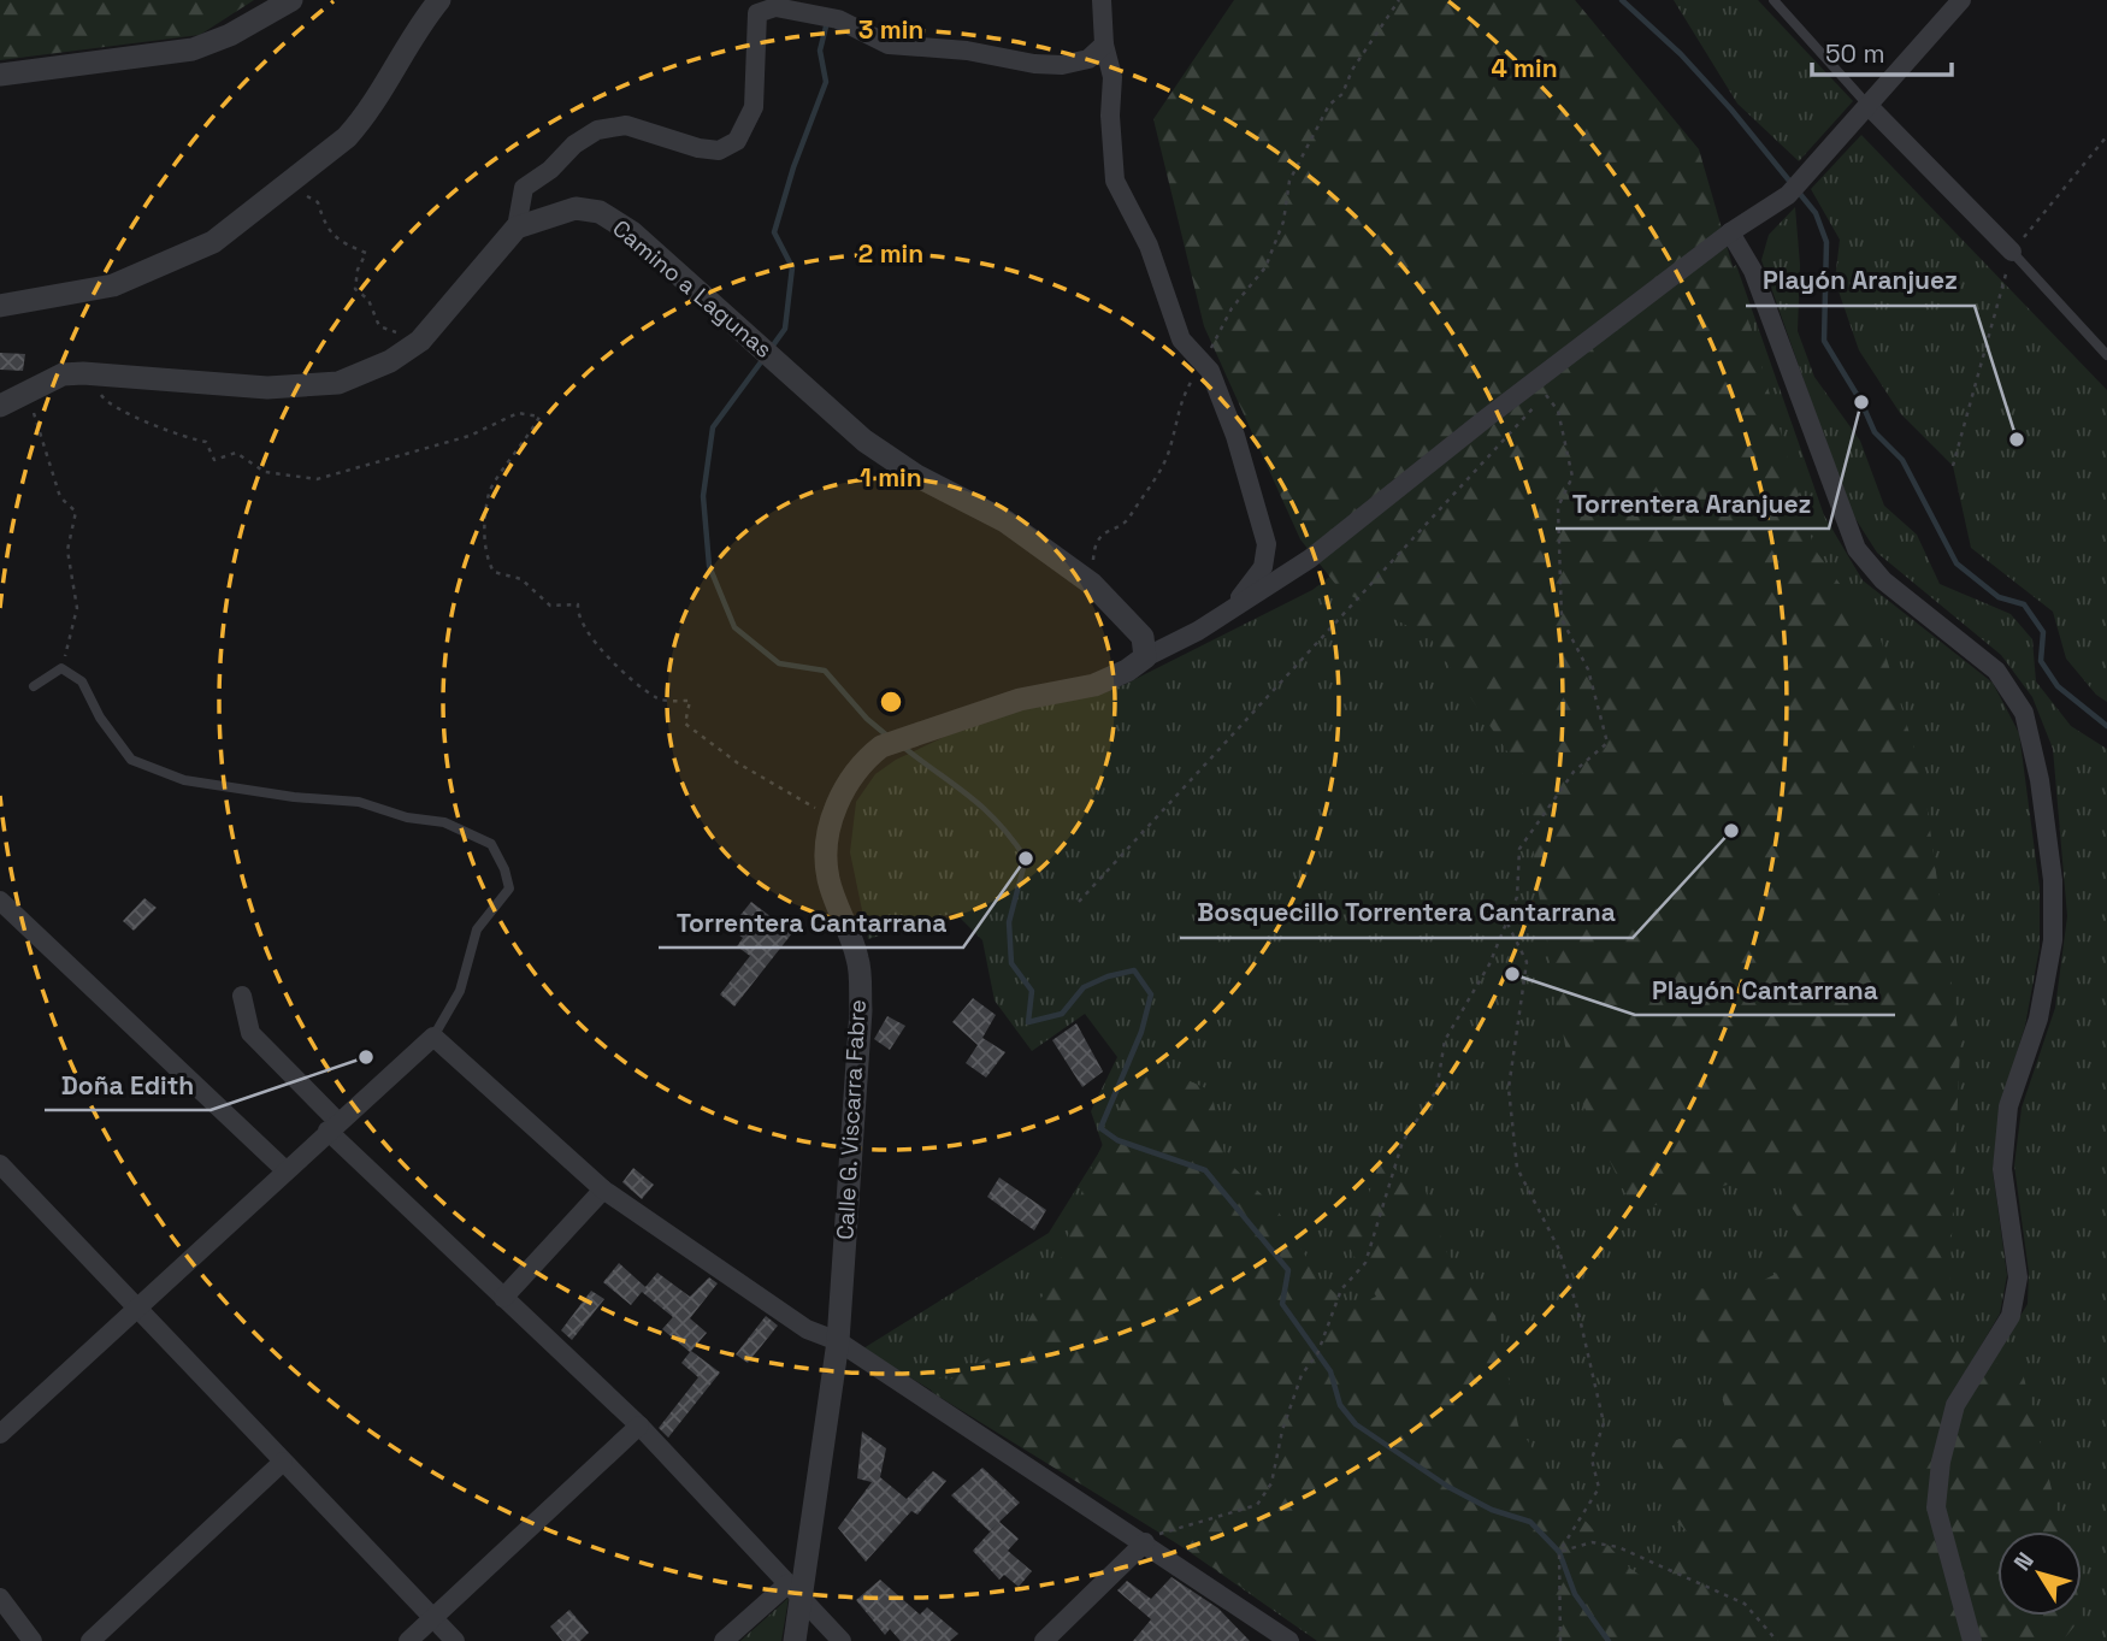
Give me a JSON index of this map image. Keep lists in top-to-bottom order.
{
  "streets": {
    "street": ["Camino a Lagunas", "Calle G. Viscarra Fabre"]
  },
  "crossings": [
    ["Camino a Lagunas", "Calle G. Viscarra Fabre"]
  ],
  "places": [
    "Torrentera Aranjuez",
    "Playón Aranjuez",
    "Bosquecillo Torrentera Cantarrana",
    "Torrentera Cantarrana",
    "Playón Cantarrana",
    "Doña Edith"
  ],
  "scale_bar": "50 m",
  "north": "top left",
  "rings": [
    "3 min",
    "4 min",
    "2 min",
    "1 min"
  ]
}
